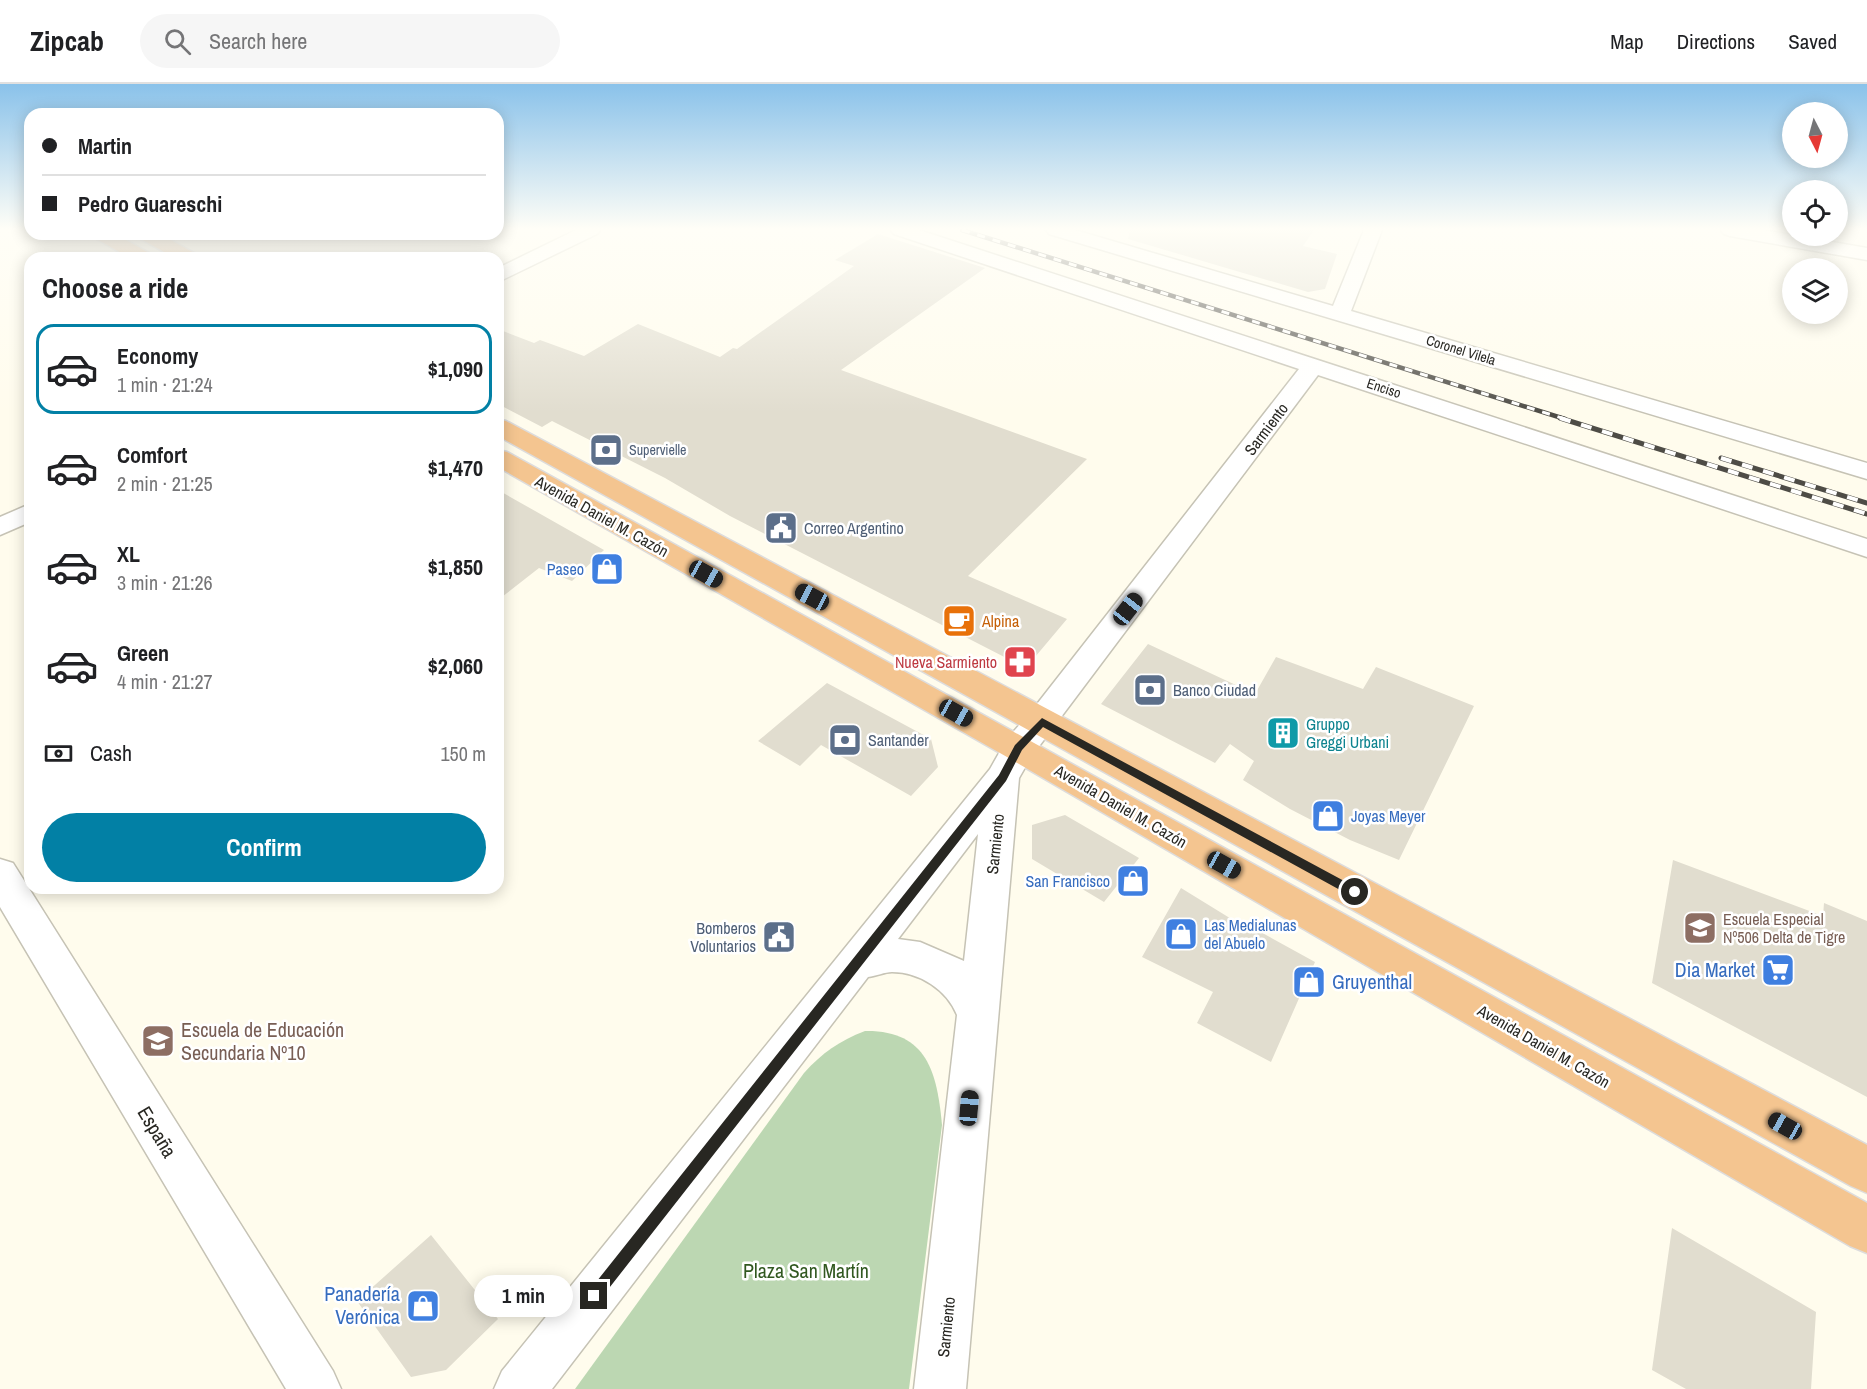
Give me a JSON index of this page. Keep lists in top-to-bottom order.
{
  "streets": {
    "main road": ["Avenida Daniel M. Cazón"],
    "street": [
      "Coronel Vilela",
      "Enciso",
      "Sarmiento",
      "España"
    ]
  },
  "crossings": [
    ["Enciso", "Sarmiento"],
    ["Sarmiento", "Avenida Daniel M. Cazón"]
  ],
  "parks": ["Plaza San Martín"],
  "places": {
    "bank": ["Supervielle", "Banco Ciudad", "Santander"],
    "public building": ["Correo Argentino", "Bomberos Voluntarios"],
    "shop": [
      "Paseo",
      "Joyas Meyer",
      "San Francisco",
      "Las Medialunas del Abuelo",
      "Gruyenthal",
      "Panadería Verónica"
    ],
    "cafe": ["Alpina"],
    "pharmacy": ["Nueva Sarmiento"],
    "building": ["Gruppo Greggi Urbani"],
    "school or university": ["Escuela Especial Nº506 Delta de Tigre", "Escuela de Educación Secundaria Nº10"],
    "supermarket": ["Dia Market"]
  },
  "north": "bottom",
  "page": {
    "header": "Zipcab",
    "search": "Search here",
    "nav": ["Map", "Directions", "Saved"],
    "banner": ["Martin", "Pedro Guareschi"],
    "heading": "Choose a ride",
    "list": [
      {
        "name": "Economy",
        "note": "1 min · 21:24",
        "value": "$1,090"
      },
      {
        "name": "Comfort",
        "note": "2 min · 21:25",
        "value": "$1,470"
      },
      {
        "name": "XL",
        "note": "3 min · 21:26",
        "value": "$1,850"
      },
      {
        "name": "Green",
        "note": "4 min · 21:27",
        "value": "$2,060"
      }
    ],
    "pay": ["Cash", "150 m"],
    "buttons": "Confirm",
    "bubble": "1 min"
  }
}
